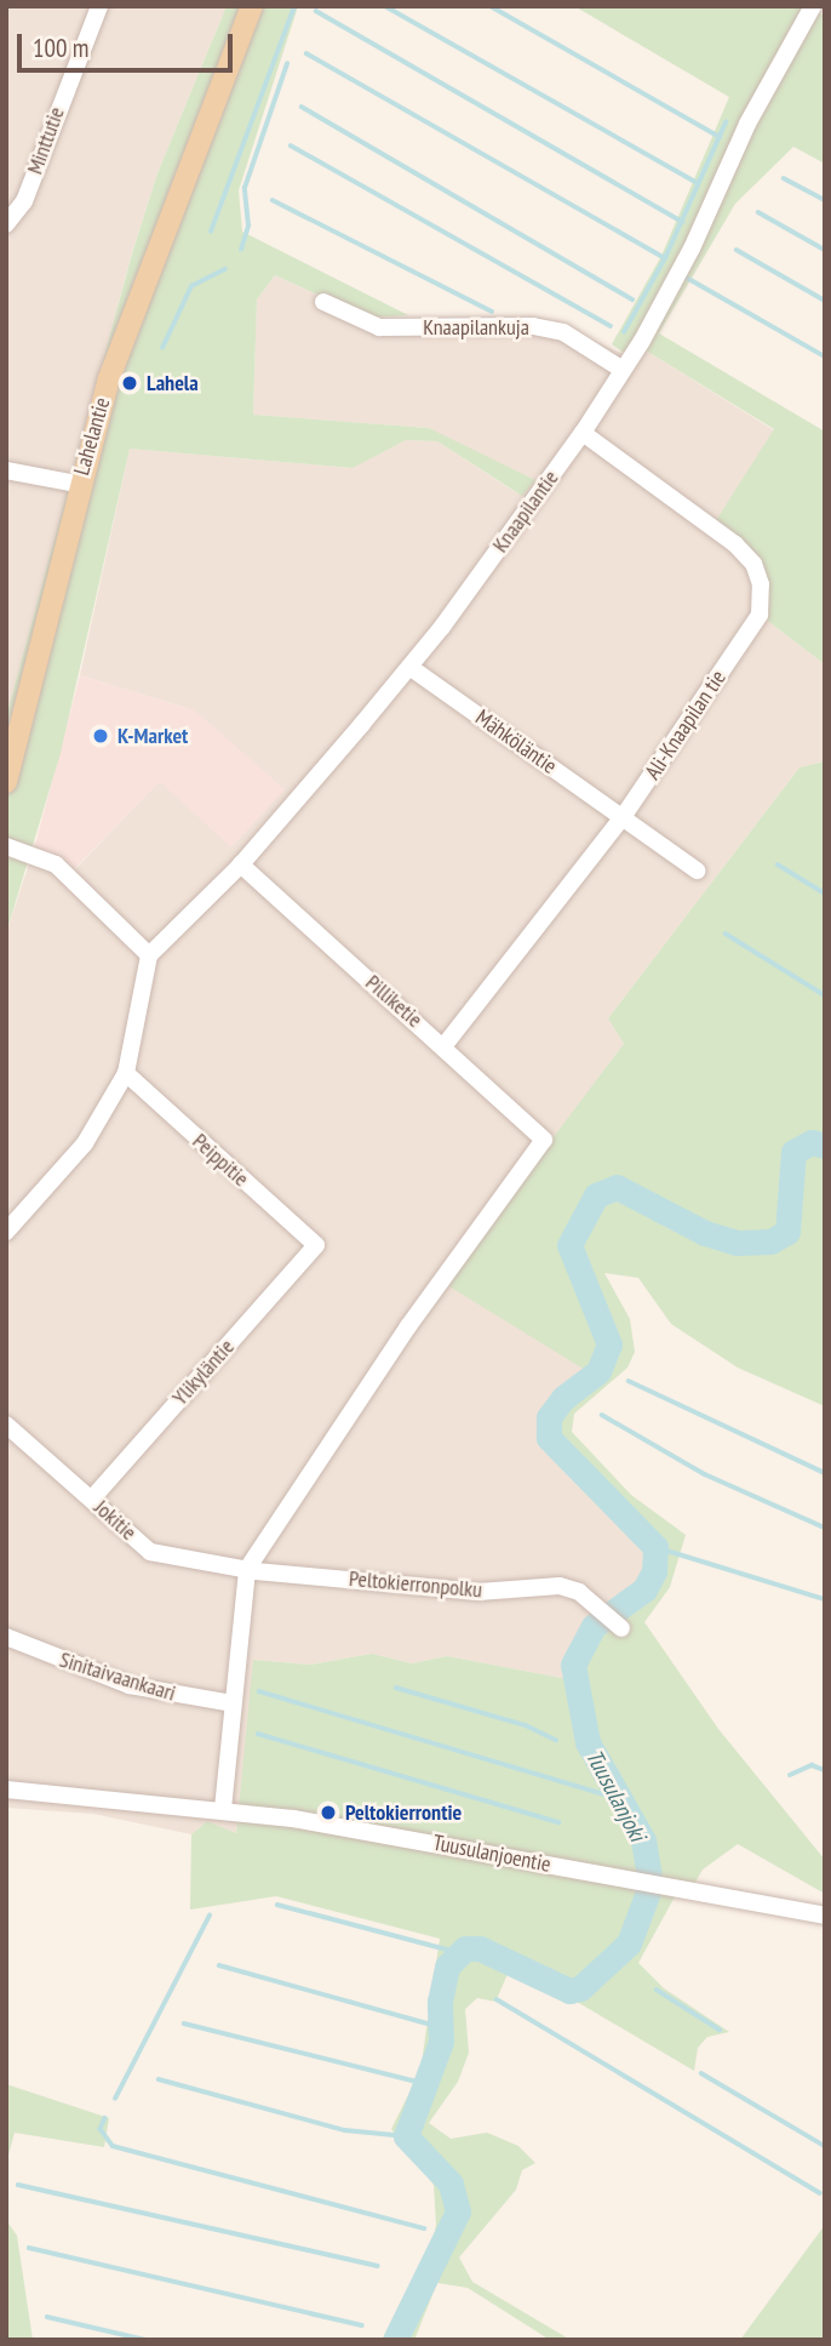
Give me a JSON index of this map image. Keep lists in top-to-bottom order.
{
  "streets": {
    "main road": ["Lahelantie"],
    "street": [
      "Minttutie",
      "Knaapilankuja",
      "Knaapilantie",
      "Ali-Knaapilan tie",
      "Mähköläntie",
      "Pilliketie",
      "Peippitie",
      "Ylikyläntie",
      "Jokitie",
      "Peltokierronpolku",
      "Sinitaivaankaari",
      "Tuusulanjoentie"
    ]
  },
  "crossings": [
    ["Knaapilankuja", "Knaapilantie"],
    ["Knaapilantie", "Ali-Knaapilan tie"],
    ["Knaapilantie", "Mähköläntie"],
    ["Knaapilantie", "Pilliketie"],
    ["Ali-Knaapilan tie", "Mähköläntie"],
    ["Ali-Knaapilan tie", "Pilliketie"],
    ["Pilliketie", "Jokitie"],
    ["Pilliketie", "Peltokierronpolku"],
    ["Peippitie", "Ylikyläntie"],
    ["Ylikyläntie", "Jokitie"],
    ["Jokitie", "Peltokierronpolku"]
  ],
  "water": ["Tuusulanjoki"],
  "places": ["Lahela", "K-Market", "Peltokierrontie"],
  "scale_bar": "100 m"
}
